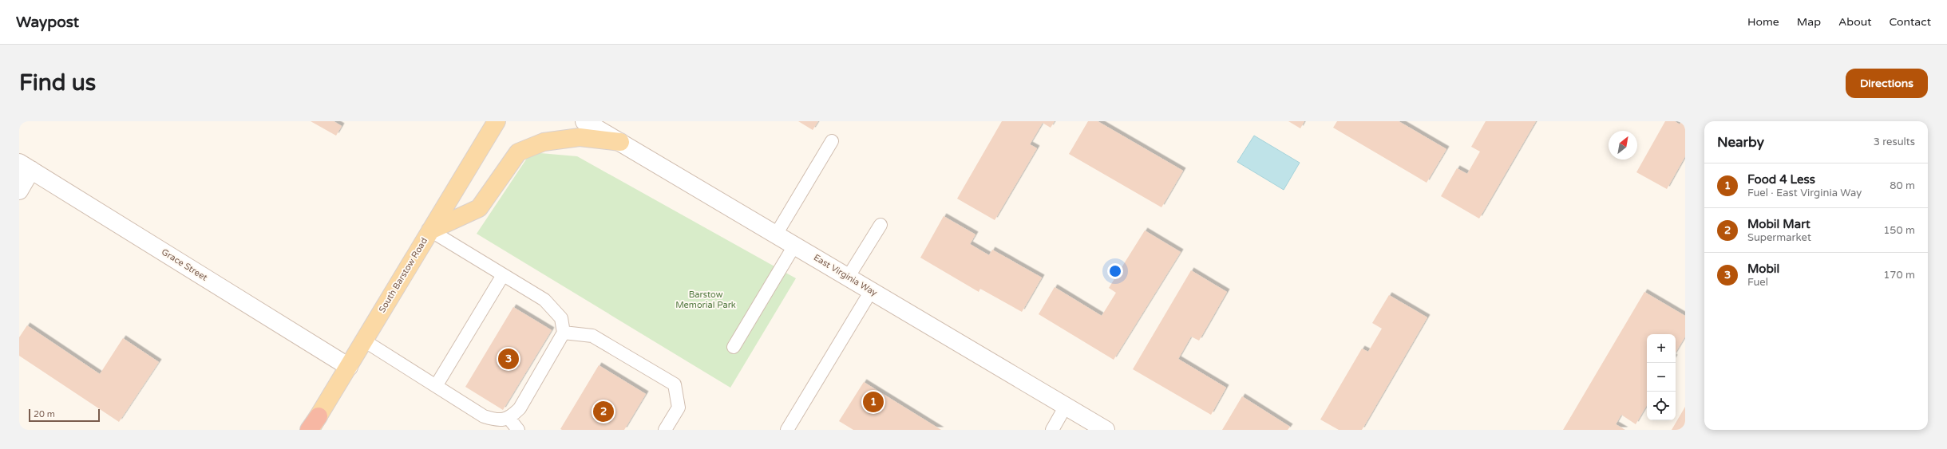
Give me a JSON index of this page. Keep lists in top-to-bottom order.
{
  "streets": {
    "main road": ["South Barstow Road"],
    "street": ["Grace Street", "East Virginia Way"]
  },
  "crossings": [
    ["Grace Street", "South Barstow Road"]
  ],
  "parks": ["Barstow Memorial Park"],
  "scale_bar": "20 m",
  "north": "top right",
  "page": {
    "header": "Waypost",
    "nav": [
      "Home",
      "Map",
      "About",
      "Contact"
    ],
    "buttons": "Directions",
    "title": "Find us",
    "heading": ["Nearby", "3 results"],
    "list": [
      {
        "mark": "1",
        "name": "Food 4 Less",
        "note": "Fuel · East Virginia Way",
        "value": "80 m"
      },
      {
        "mark": "2",
        "name": "Mobil Mart",
        "note": "Supermarket",
        "value": "150 m"
      },
      {
        "mark": "3",
        "name": "Mobil",
        "note": "Fuel",
        "value": "170 m"
      }
    ],
    "map_buttons": ["+", "−"],
    "pins": ["3", "1", "2"],
    "scale": "20 m"
  }
}
